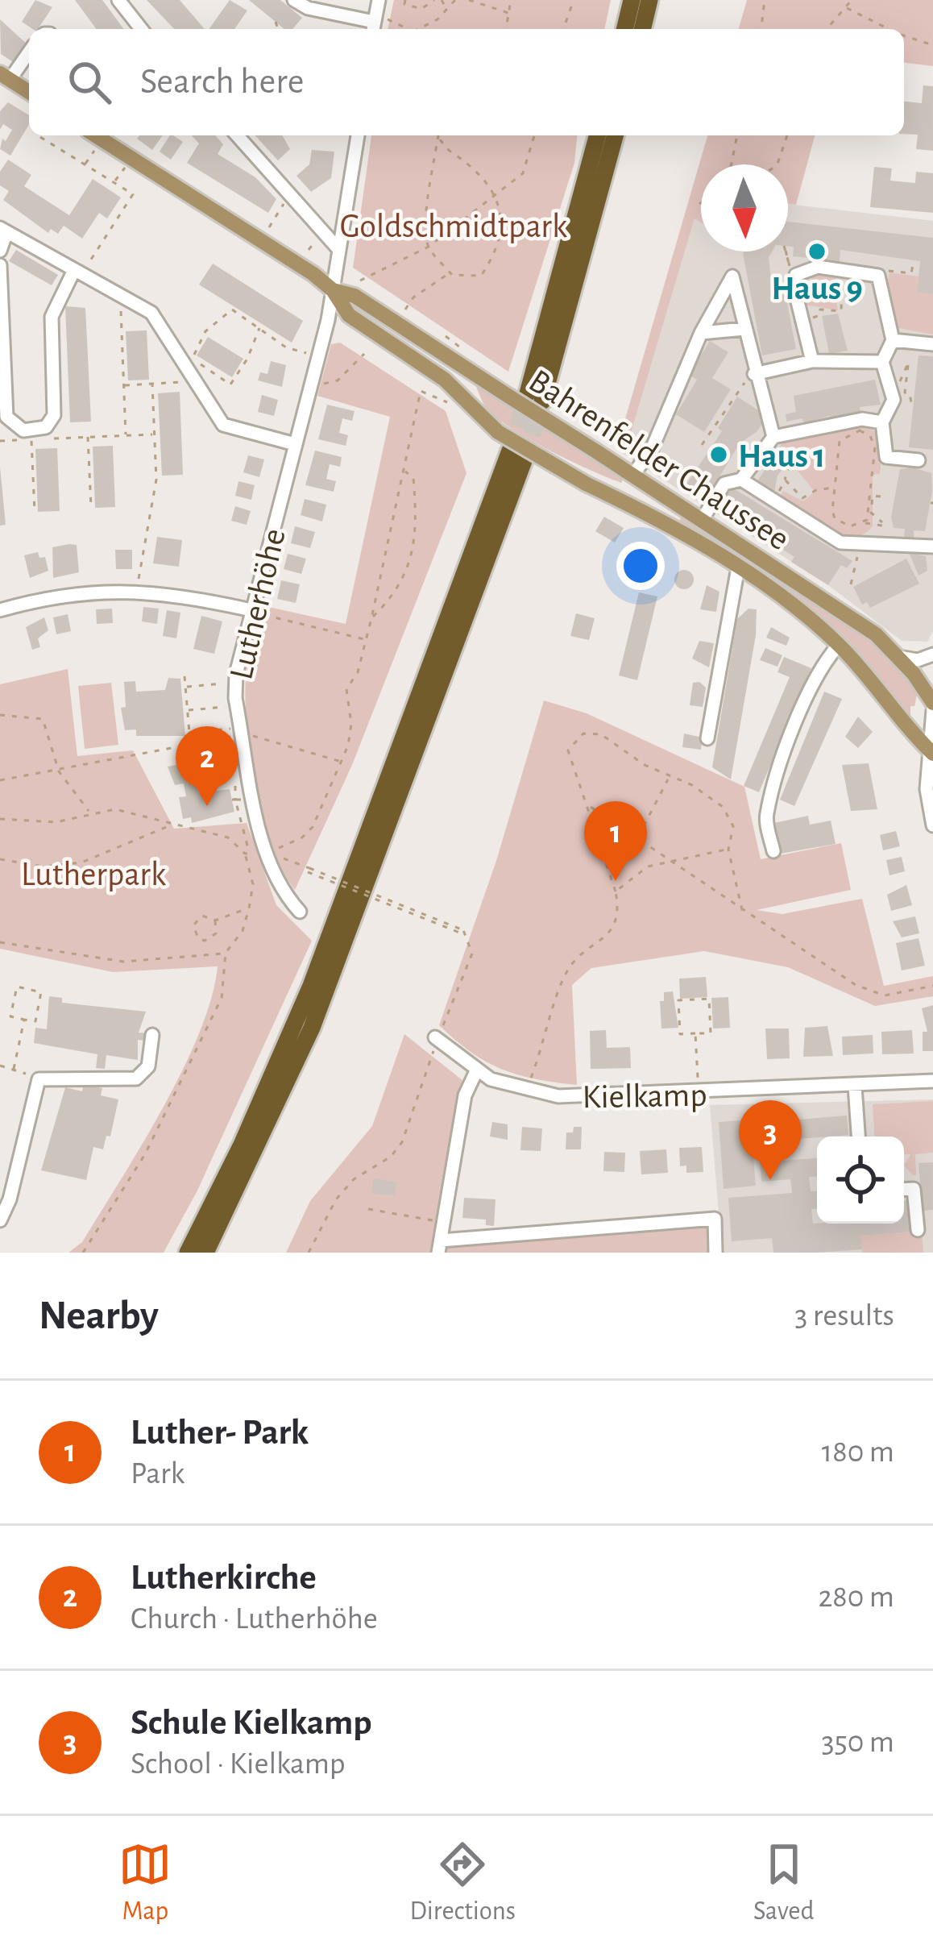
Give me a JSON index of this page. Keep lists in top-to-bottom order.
{
  "streets": {
    "main road": ["Bahrenfelder Chaussee"],
    "street": ["Lutherhöhe", "Kielkamp"]
  },
  "crossings": [
    ["Bahrenfelder Chaussee", "Lutherhöhe"]
  ],
  "parks": ["Goldschmidtpark", "Lutherpark"],
  "places": ["Haus 9", "Haus 1"],
  "north": "bottom",
  "page": {
    "search": "Search here",
    "pins": ["2", "1", "3"],
    "heading": ["Nearby", "3 results"],
    "list": [
      {
        "mark": "1",
        "name": "Luther- Park",
        "note": "Park",
        "value": "180 m"
      },
      {
        "mark": "2",
        "name": "Lutherkirche",
        "note": "Church · Lutherhöhe",
        "value": "280 m"
      },
      {
        "mark": "3",
        "name": "Schule Kielkamp",
        "note": "School · Kielkamp",
        "value": "350 m"
      }
    ],
    "nav": ["Map", "Directions", "Saved"]
  }
}
